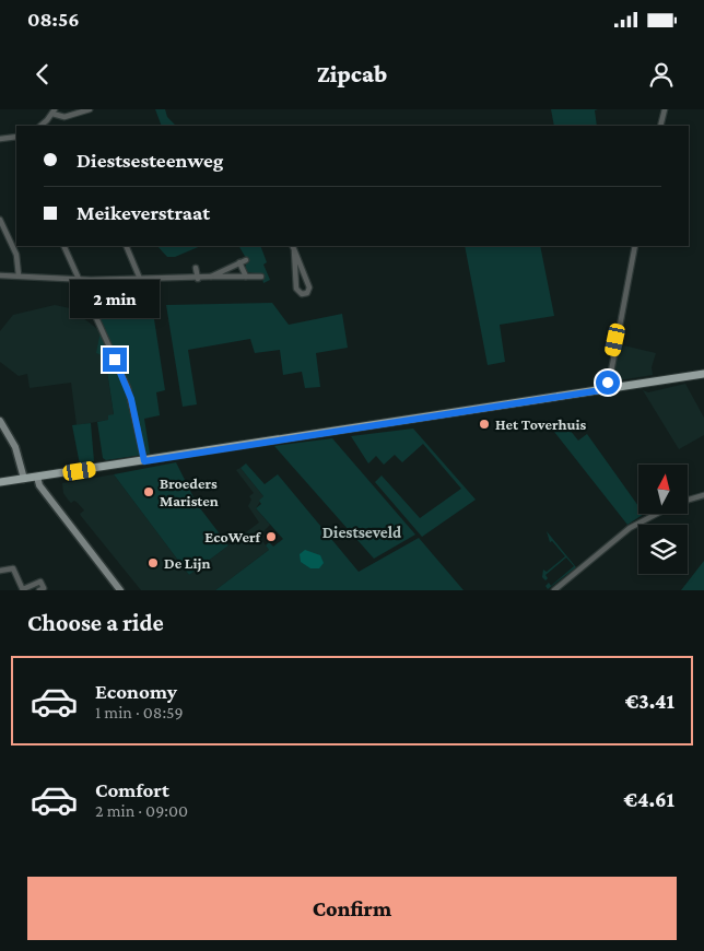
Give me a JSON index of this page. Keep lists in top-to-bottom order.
{
  "districts": ["Diestseveld"],
  "places": [
    "Het Toverhuis",
    "Broeders Maristen",
    "EcoWerf",
    "De Lijn"
  ],
  "north": "top",
  "page": {
    "status": "08:56",
    "header": "Zipcab",
    "banner": ["Diestsesteenweg", "Meikeverstraat"],
    "bubble": "2 min",
    "heading": "Choose a ride",
    "list": [
      {
        "name": "Economy",
        "note": "1 min · 08:59",
        "value": "€3.41"
      },
      {
        "name": "Comfort",
        "note": "2 min · 09:00",
        "value": "€4.61"
      }
    ],
    "buttons": "Confirm"
  }
}
